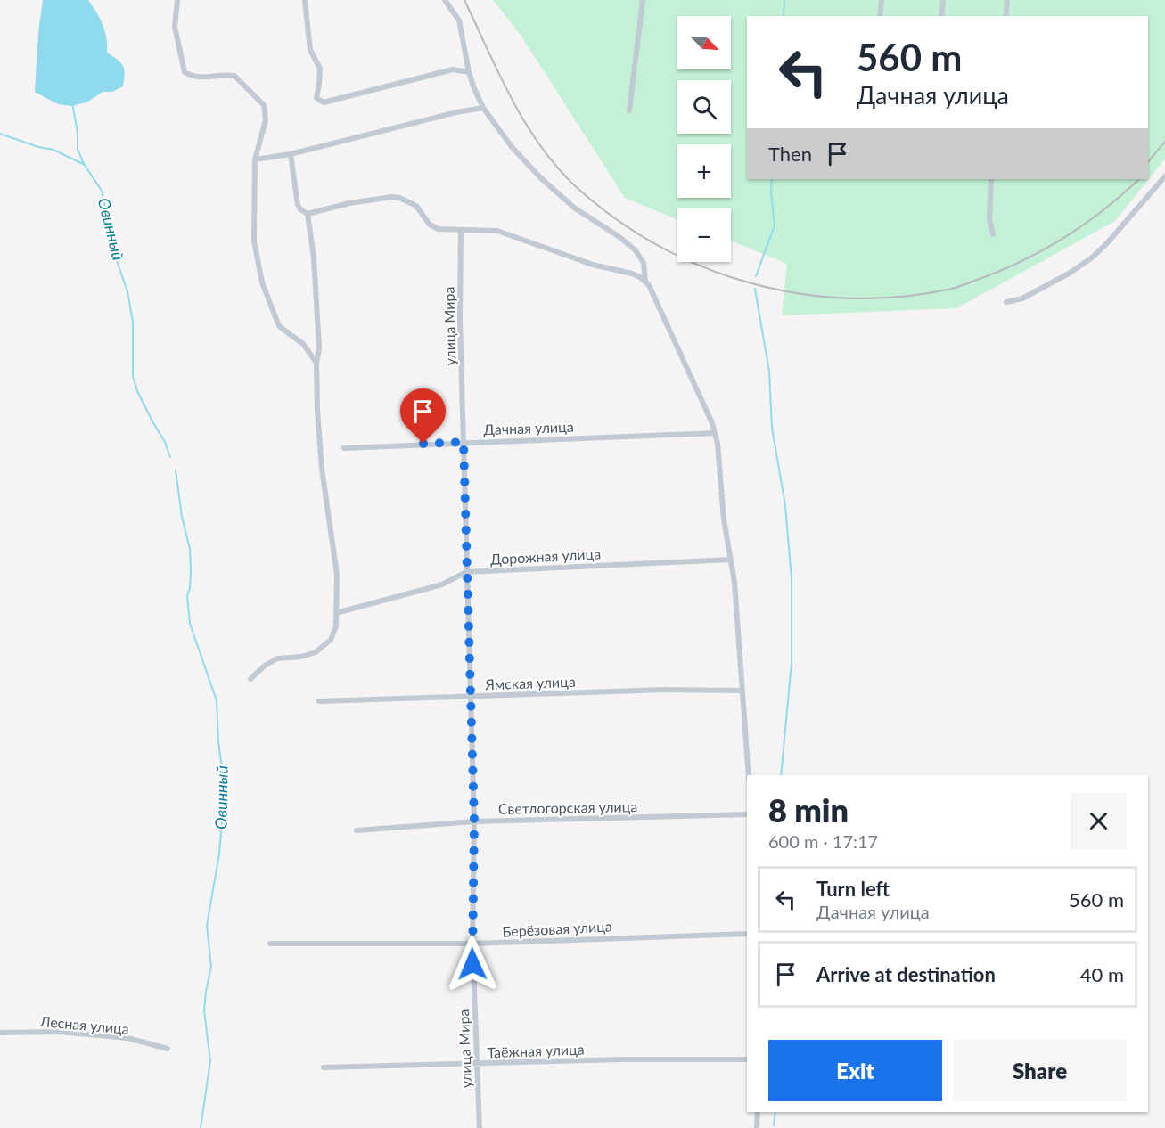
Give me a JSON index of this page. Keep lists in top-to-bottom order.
{
  "streets": {
    "street": [
      "улица Мира",
      "Дачная улица",
      "Дорожная улица",
      "Ямская улица",
      "Светлогорская улица",
      "Берёзовая улица",
      "Лесная улица",
      "Таёжная улица"
    ]
  },
  "crossings": [
    ["улица Мира", "Дачная улица"],
    ["улица Мира", "Дорожная улица"],
    ["улица Мира", "Ямская улица"],
    ["улица Мира", "Светлогорская улица"],
    ["улица Мира", "Берёзовая улица"],
    ["улица Мира", "Таёжная улица"]
  ],
  "water": ["Овинный"],
  "north": "bottom right",
  "page": {
    "map_buttons": ["+", "−"],
    "turn": ["560 m", "Дачная улица"],
    "then": "Then",
    "heading": ["8 min", "600 m · 17:17"],
    "list": [
      {
        "name": "Turn left",
        "note": "Дачная улица",
        "value": "560 m"
      },
      {
        "name": "Arrive at destination",
        "value": "40 m"
      }
    ],
    "buttons": ["Exit", "Share"]
  }
}
